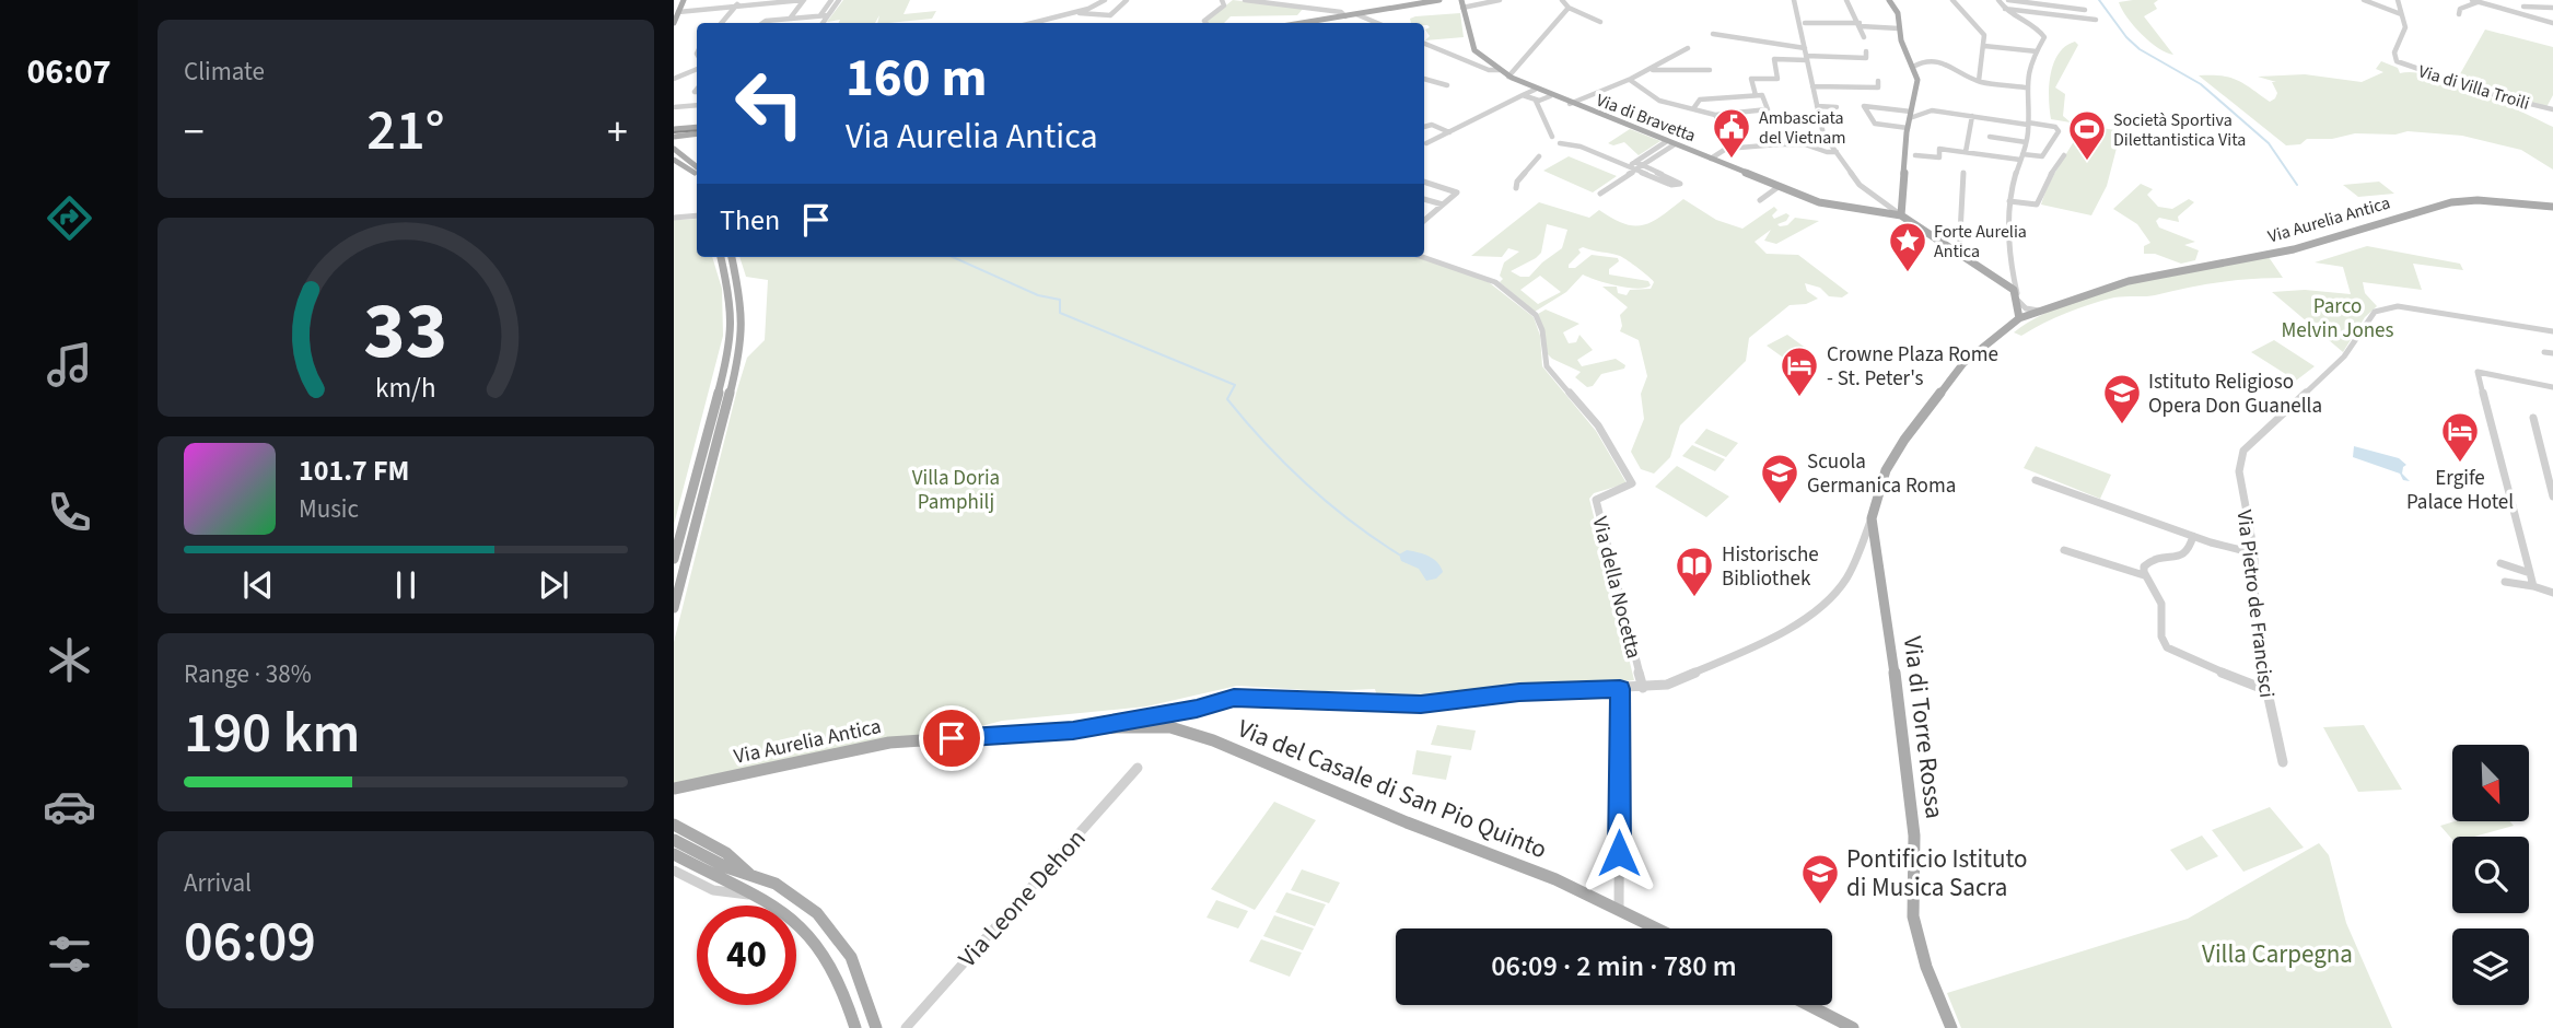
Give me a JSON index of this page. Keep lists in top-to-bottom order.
{
  "streets": {
    "main road": [
      "Via di Bravetta",
      "Via Aurelia Antica",
      "Via di Torre Rossa",
      "Via del Casale di San Pio Quinto"
    ],
    "street": [
      "Via di Villa Troili",
      "Via della Nocetta",
      "Via Pietro de Francisci",
      "Via Leone Dehon"
    ]
  },
  "crossings": [
    ["Via Aurelia Antica", "Via della Nocetta"],
    ["Via Aurelia Antica", "Via di Torre Rossa"],
    ["Via Aurelia Antica", "Via del Casale di San Pio Quinto"]
  ],
  "parks": ["Parco Melvin Jones", "Villa Doria Pamphilj", "Villa Carpegna"],
  "places": {
    "public building": ["Ambasciata del Vietnam"],
    "sports": ["Società Sportiva Dilettantistica Vita"],
    "place": ["Forte Aurelia Antica"],
    "hotel": ["Crowne Plaza Rome - St. Peter's", "Ergife Palace Hotel"],
    "school or university": ["Istituto Religioso Opera Don Guanella", "Scuola Germanica Roma", "Pontificio Istituto di Musica Sacra"],
    "library": ["Historische Bibliothek"]
  },
  "north": "bottom right",
  "page": {
    "tabs": "06:07",
    "tile": [
      "Climate",
      ["Range · 38%", "190 km"],
      ["Arrival", "06:09"]
    ],
    "turn": ["160 m", "Via Aurelia Antica"],
    "heat": ["−", "21°", "+"],
    "then": "Then",
    "song": ["101.7 FM", "Music"],
    "limit": "40",
    "trip": "06:09 · 2 min · 780 m",
    "gauge": ["33", "km/h"]
  }
}
